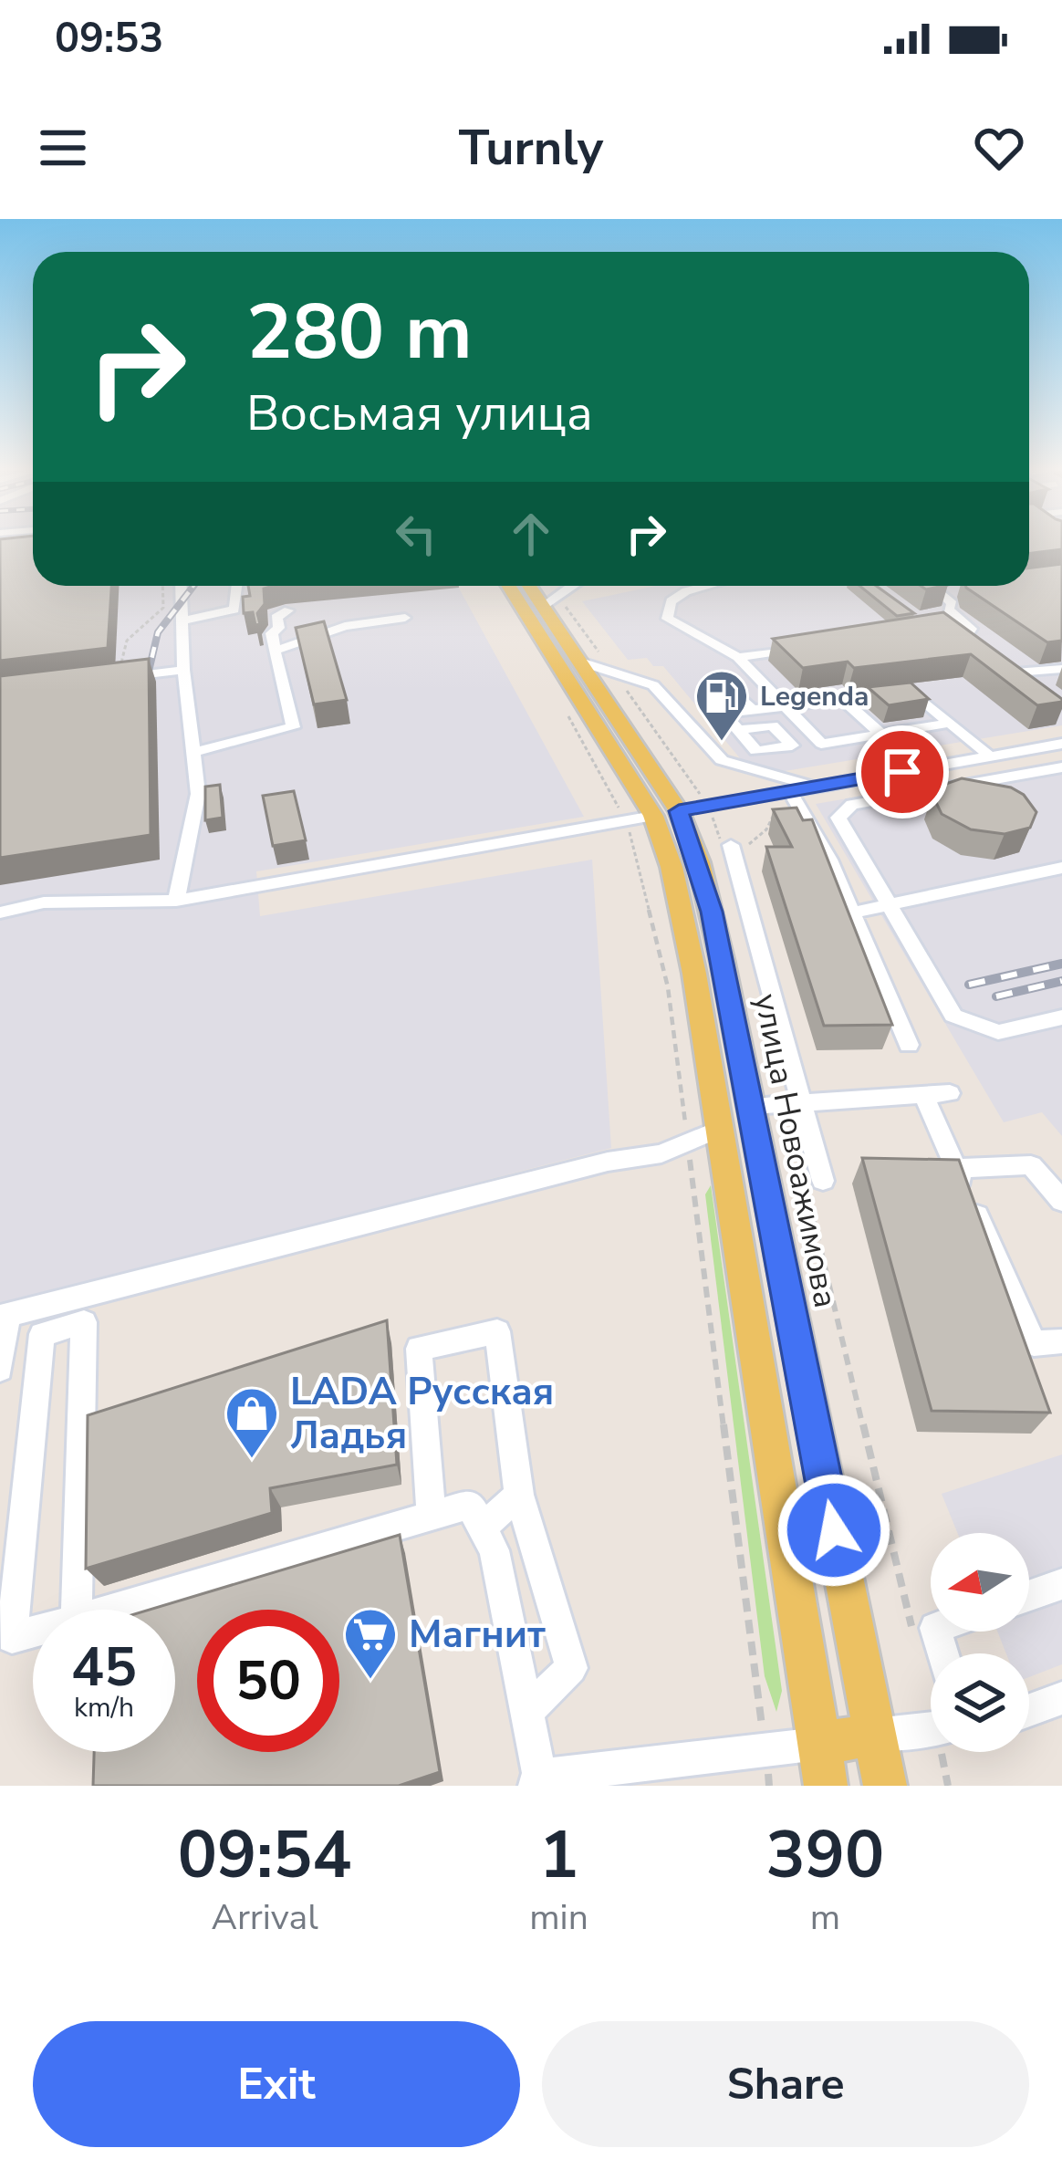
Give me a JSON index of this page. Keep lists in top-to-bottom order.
{
  "streets": {
    "main road": ["улица Новоажимова"]
  },
  "places": {
    "fuel station": ["Legenda"],
    "shop": ["LADA Русская Ладья"],
    "supermarket": ["Магнит"]
  },
  "north": "left",
  "page": {
    "status": "09:53",
    "header": "Turnly",
    "turn": ["280 m", "Восьмая улица"],
    "speed": "45 km/h",
    "limit": "50",
    "eta": [
      "09:54",
      "Arrival",
      "1",
      "min",
      "390",
      "m"
    ],
    "buttons": ["Exit", "Share"]
  }
}
